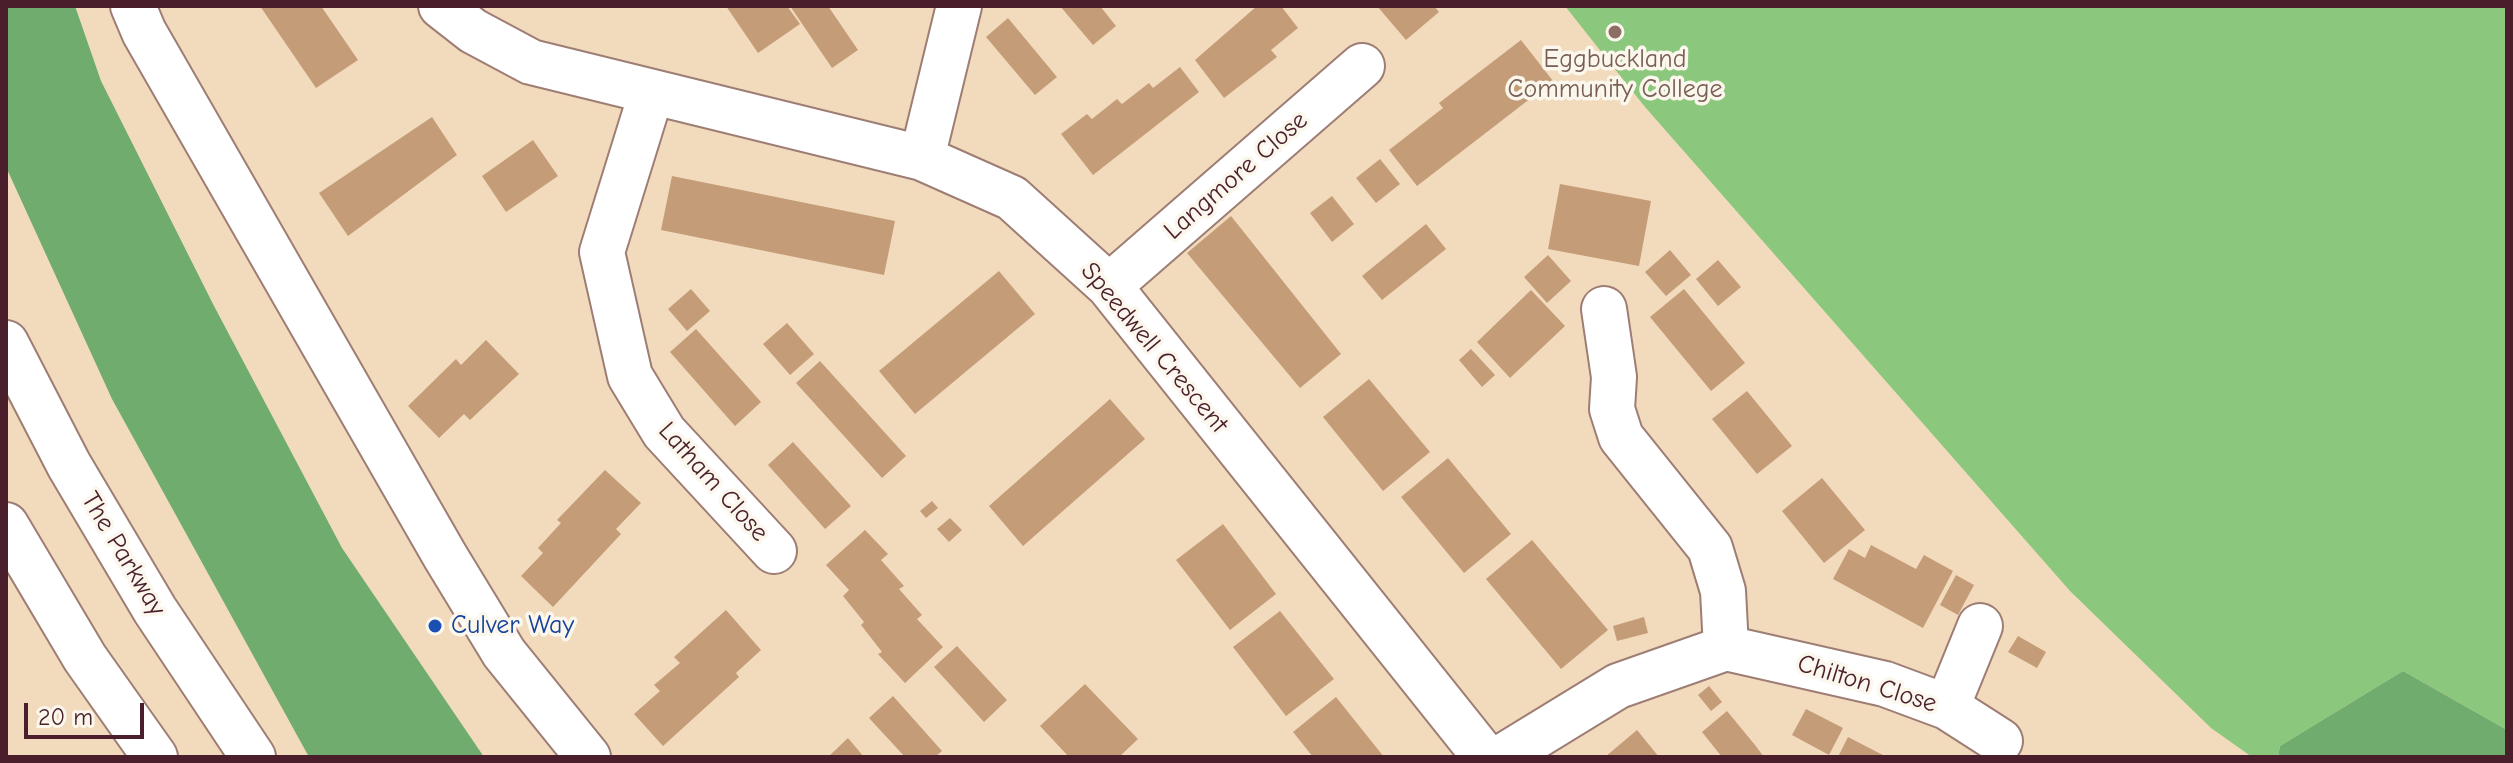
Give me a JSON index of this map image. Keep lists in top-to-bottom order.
{
  "streets": {
    "main road": [
      "Langmore Close",
      "Speedwell Crescent",
      "Latham Close",
      "The Parkway",
      "Chilton Close"
    ]
  },
  "crossings": [
    ["Langmore Close", "Speedwell Crescent"],
    ["Speedwell Crescent", "Latham Close"]
  ],
  "places": ["Eggbuckland Community College", "Culver Way"],
  "scale_bar": "20 m"
}
